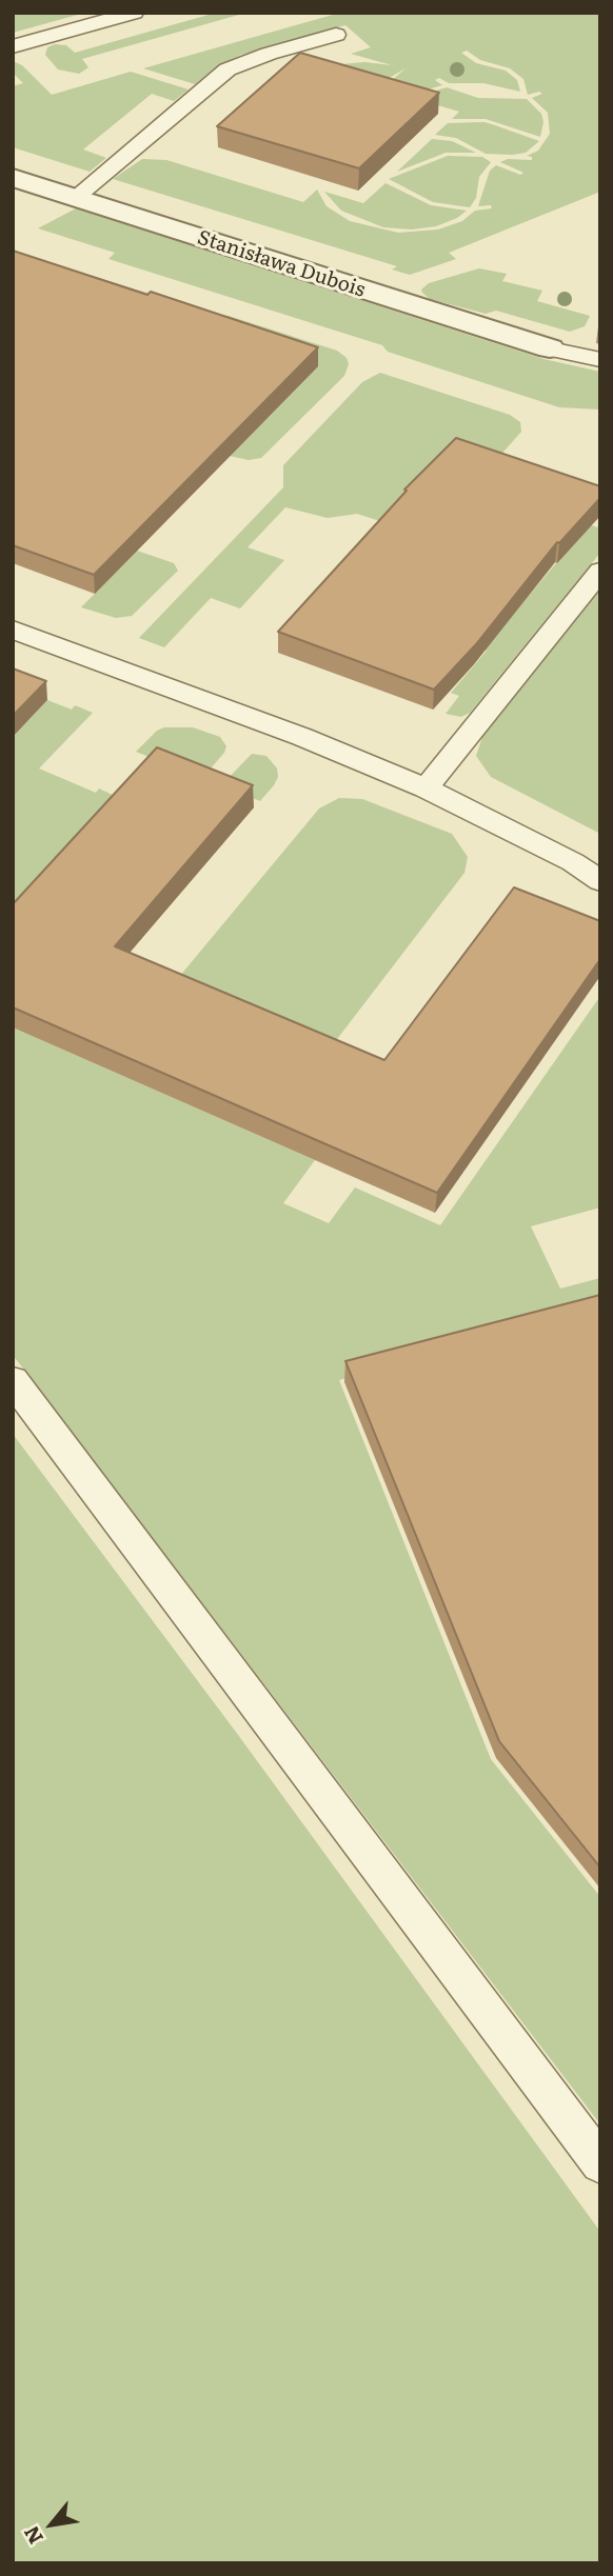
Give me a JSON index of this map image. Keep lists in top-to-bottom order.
{
  "streets": {
    "street": ["Stanisława Dubois"]
  },
  "north": "bottom left"
}
